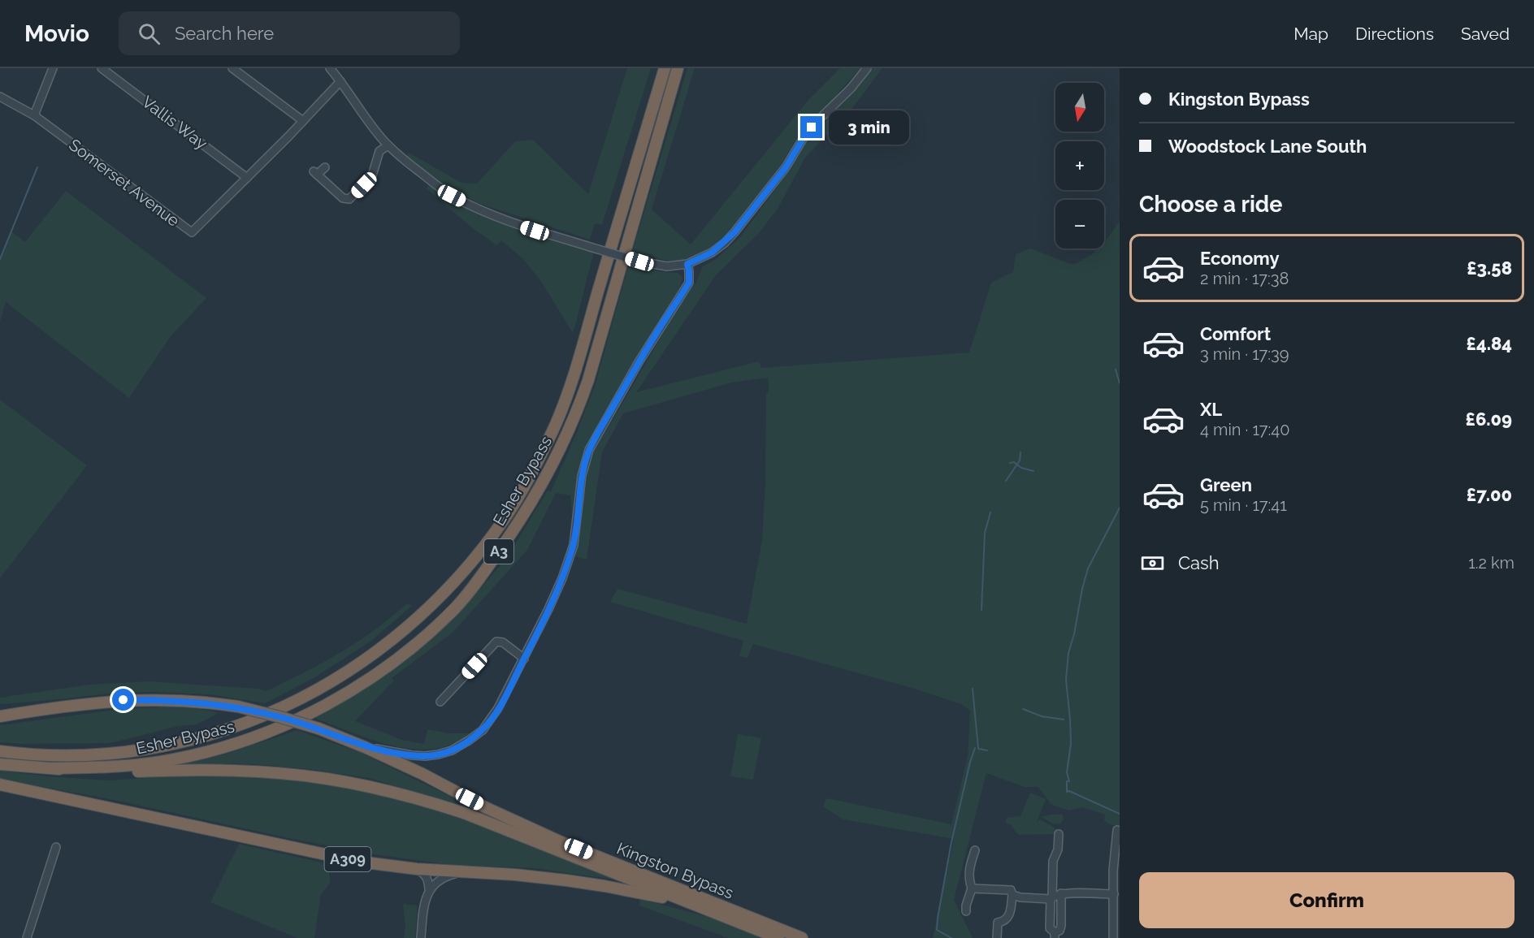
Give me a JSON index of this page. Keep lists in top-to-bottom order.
{
  "streets": {
    "highway": [
      "Esher Bypass",
      "A3",
      "A309",
      "Kingston Bypass"
    ],
    "street": ["Vallis Way", "Somerset Avenue"]
  },
  "crossings": [
    ["Vallis Way", "Somerset Avenue"],
    ["Esher Bypass", "A3"],
    ["A3", "A309"],
    ["A3", "Kingston Bypass"],
    ["A309", "Kingston Bypass"]
  ],
  "north": "bottom",
  "page": {
    "header": "Movio",
    "search": "Search here",
    "nav": ["Map", "Directions", "Saved"],
    "banner": ["Kingston Bypass", "Woodstock Lane South"],
    "map_buttons": ["+", "−"],
    "bubble": "3 min",
    "heading": "Choose a ride",
    "list": [
      {
        "name": "Economy",
        "note": "2 min · 17:38",
        "value": "£3.58"
      },
      {
        "name": "Comfort",
        "note": "3 min · 17:39",
        "value": "£4.84"
      },
      {
        "name": "XL",
        "note": "4 min · 17:40",
        "value": "£6.09"
      },
      {
        "name": "Green",
        "note": "5 min · 17:41",
        "value": "£7.00"
      }
    ],
    "pay": ["Cash", "1.2 km"],
    "buttons": "Confirm"
  }
}
